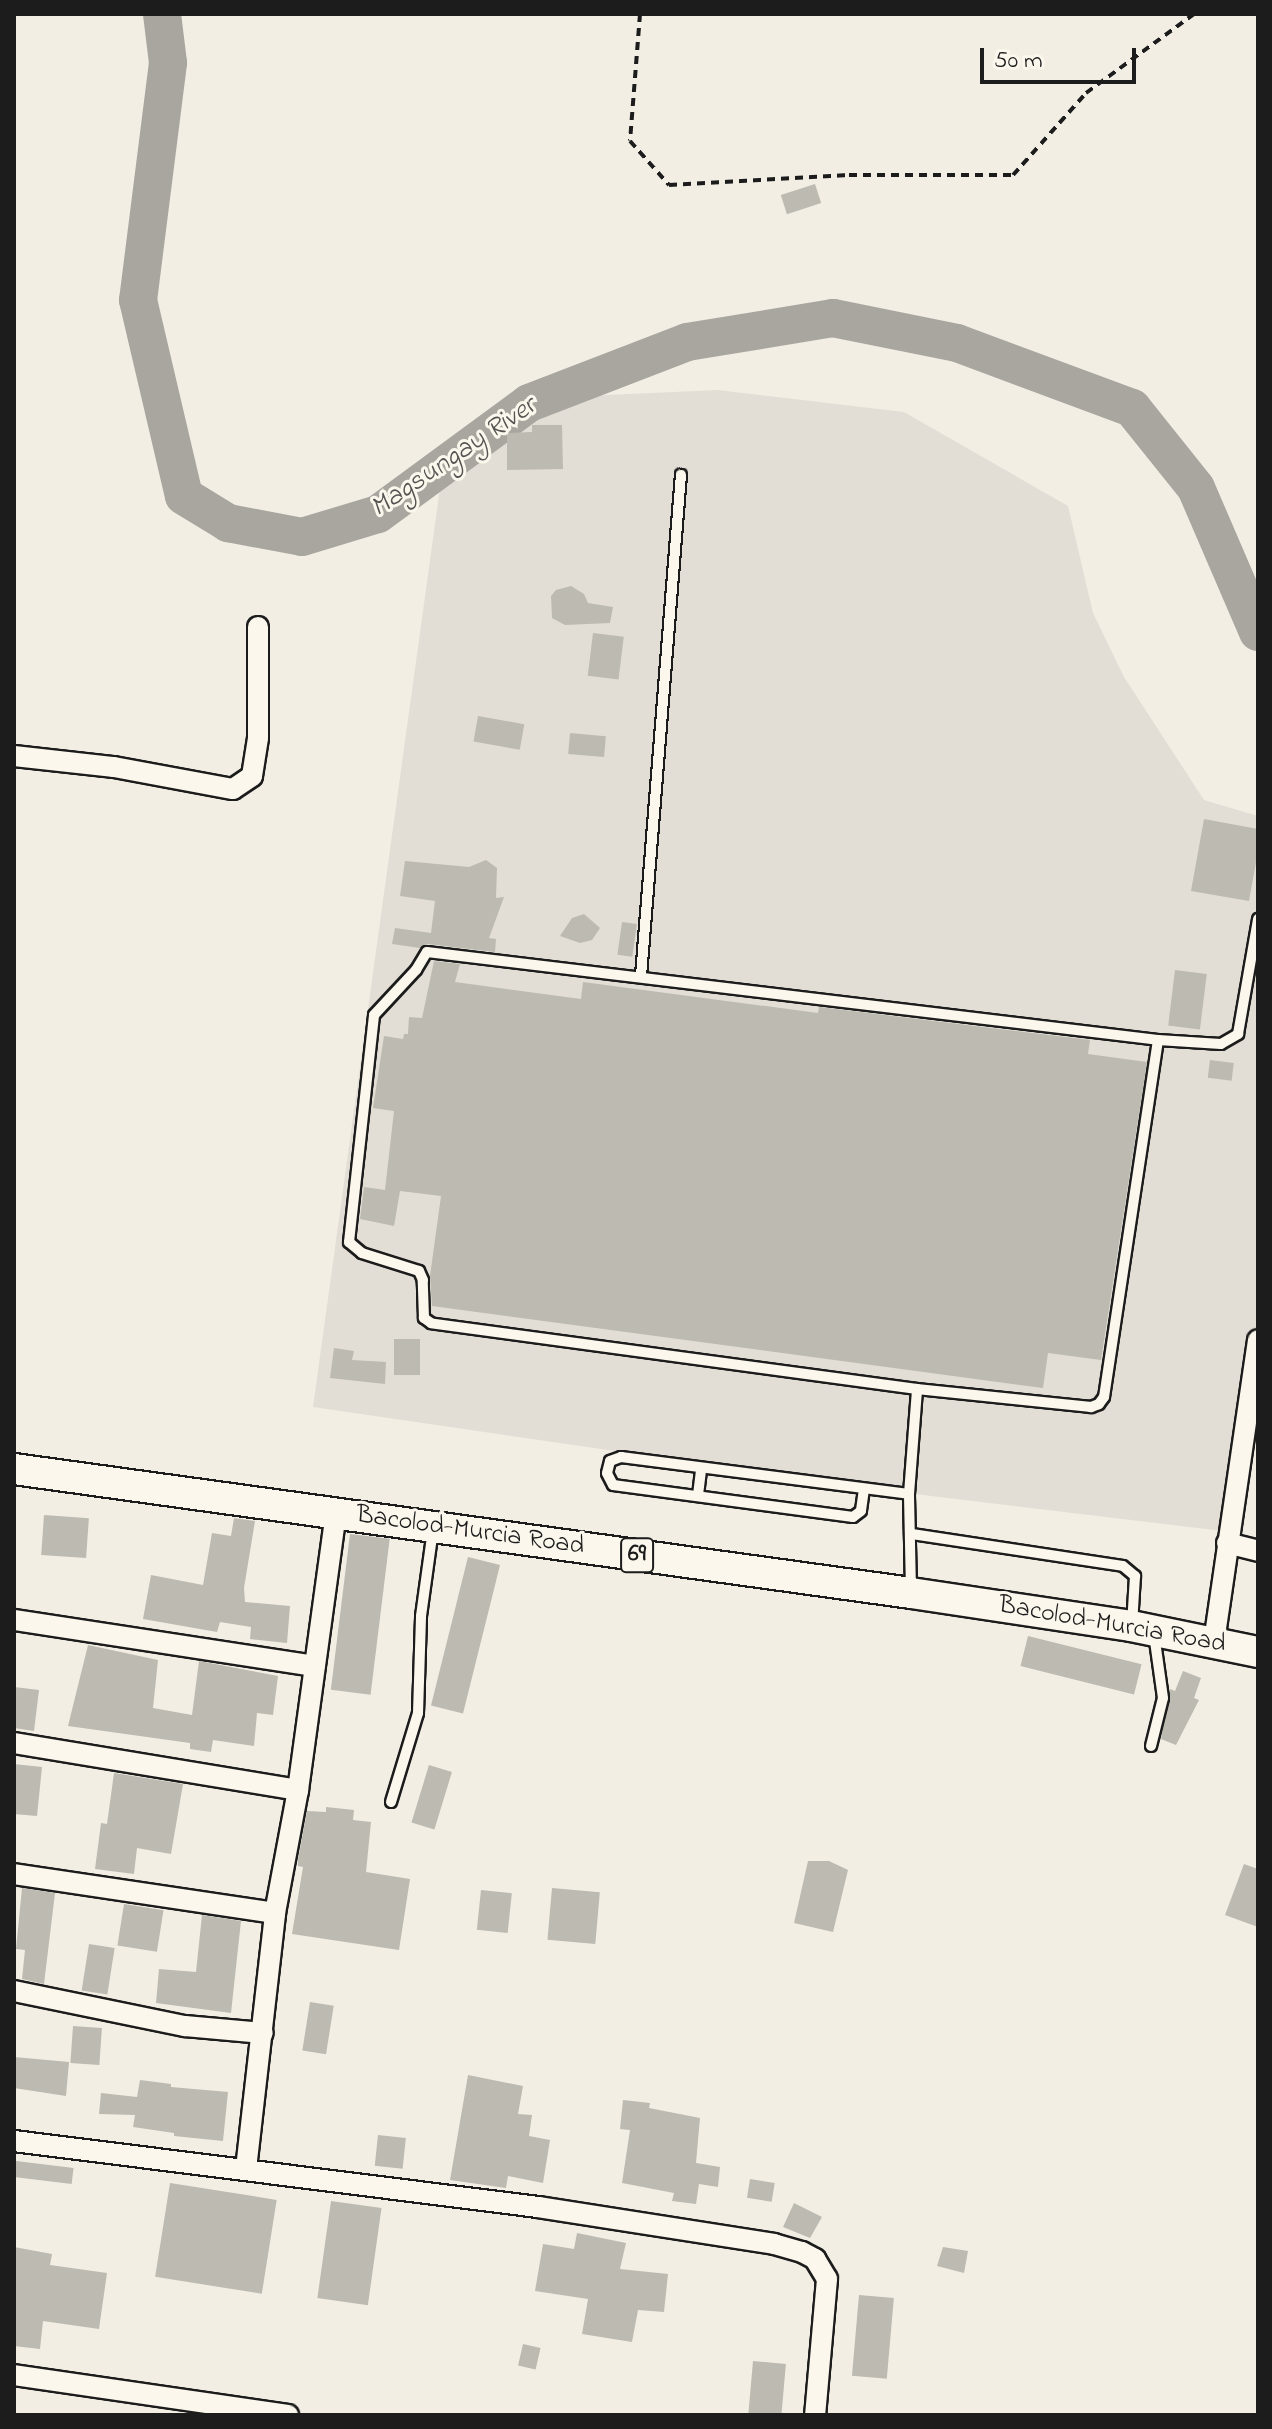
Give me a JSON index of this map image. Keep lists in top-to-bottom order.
{
  "streets": {
    "main road": ["Bacolod-Murcia Road", "69"]
  },
  "water": ["Magsungay River"],
  "scale_bar": "50 m"
}
